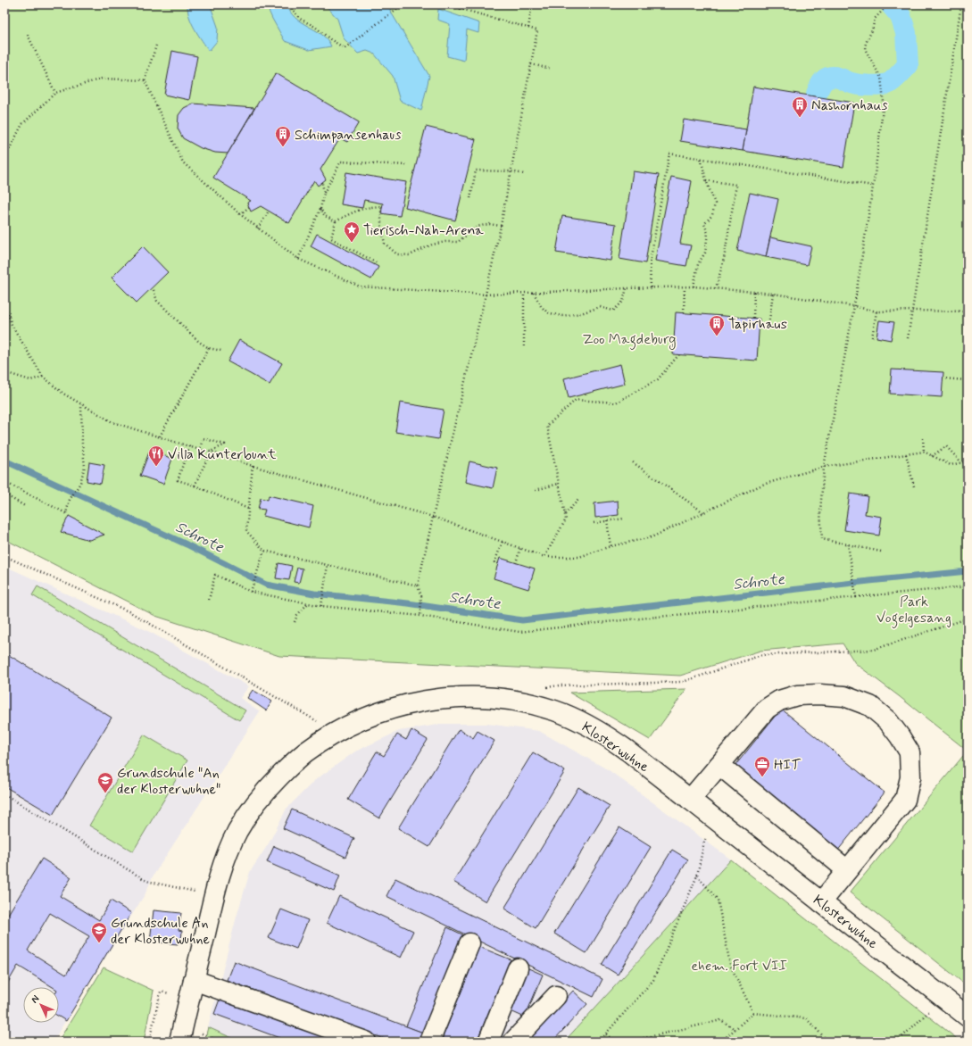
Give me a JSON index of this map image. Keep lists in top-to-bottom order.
{
  "streets": {
    "street": ["Klosterwuhne"]
  },
  "water": ["Schrote"],
  "parks": ["Zoo Magdeburg", "Park Vogelgesang", "ehem. Fort VII"],
  "places": {
    "building": ["Nashornhaus", "Schimpansenhaus", "Tapirhaus"],
    "place": ["Tierisch-Nah-Arena"],
    "restaurant": ["Villa Kunterbunt"],
    "office": ["HIT"],
    "school or university": ["Grundschule \"An der Klosterwuhne\"", "Grundschule An der Klosterwuhne"]
  },
  "north": "top left"
}
